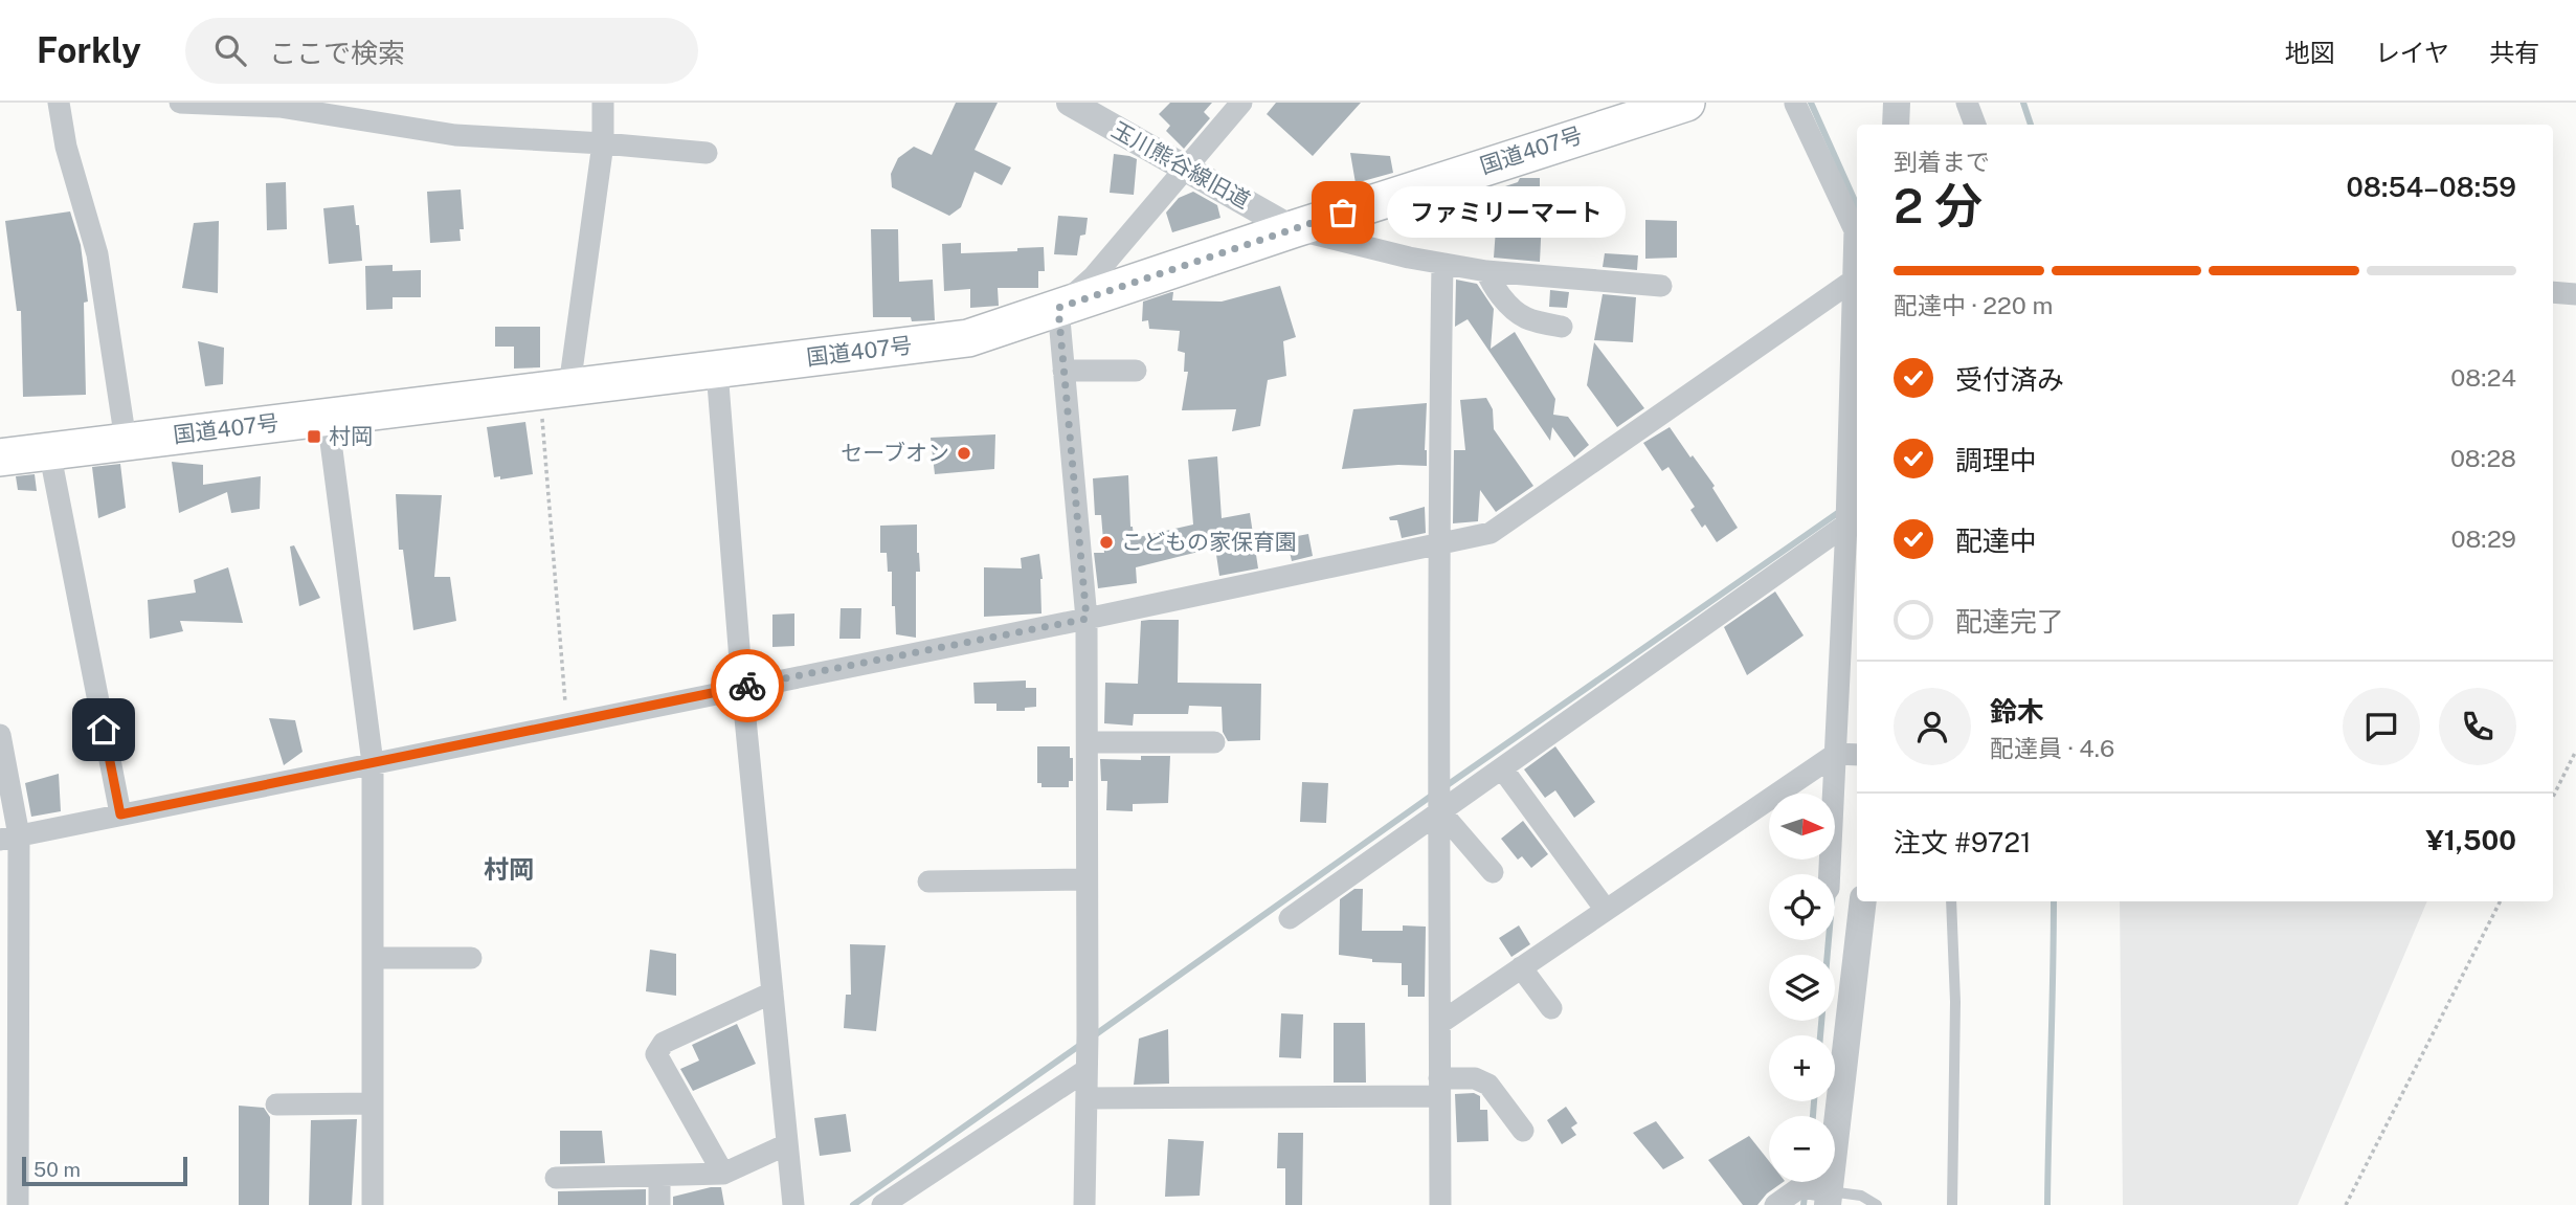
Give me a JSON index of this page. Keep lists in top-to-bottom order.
{
  "streets": {
    "highway": ["国道407号"],
    "street": ["玉川熊谷線旧道"]
  },
  "crossings": [
    ["国道407号", "玉川熊谷線旧道"]
  ],
  "districts": ["村岡"],
  "places": {
    "other": ["ファミリーマート", "セーブオン", "こどもの家保育園"],
    "transit": ["村岡"]
  },
  "scale_bar": "50 m",
  "north": "right",
  "page": {
    "header": "Forkly",
    "search": "ここで検索",
    "nav": ["地図", "レイヤ", "共有"],
    "heading": ["2 分", "到着まで", "08:54–08:59"],
    "panel": [
      "鈴木",
      "配達員 · 4.6",
      "注文 #9721",
      "¥1,500"
    ],
    "bubble": "ファミリーマート",
    "bar": "配達中 · 220 m",
    "list": [
      ["受付済み", "08:24"],
      ["調理中", "08:28"],
      ["配達中", "08:29"],
      "配達完了"
    ],
    "map_buttons": ["+", "−"],
    "scale": "50 m"
  }
}
